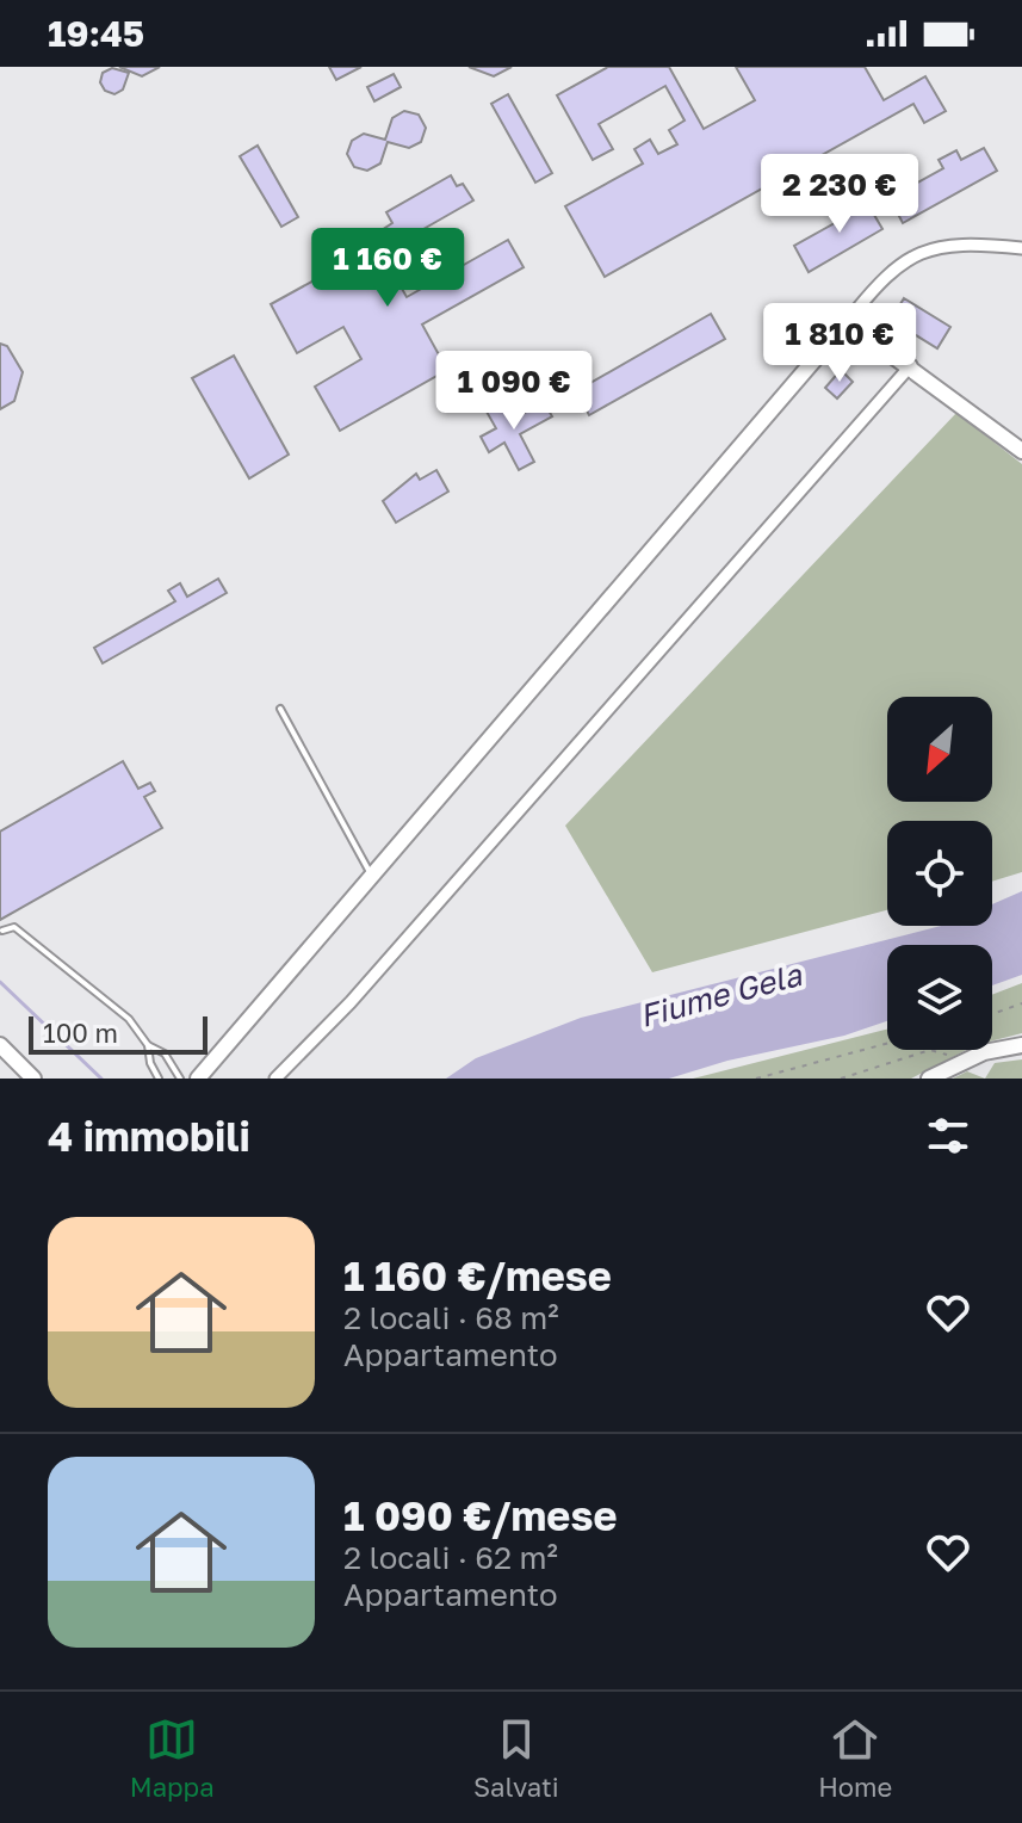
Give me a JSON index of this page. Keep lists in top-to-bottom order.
{
  "water": ["Fiume Gela"],
  "scale_bar": "100 m",
  "north": "bottom left",
  "page": {
    "status": "19:45",
    "price": [
      "2 230 €",
      "1 160 €",
      "1 810 €",
      "1 090 €"
    ],
    "scale": "100 m",
    "heading": "4 immobili",
    "list": [
      {
        "name": "1 160 €/mese",
        "note": "2 locali · 68 m² · Appartamento"
      },
      {
        "name": "1 090 €/mese",
        "note": "2 locali · 62 m² · Appartamento"
      }
    ],
    "tabs": ["Mappa", "Salvati", "Home"]
  }
}
